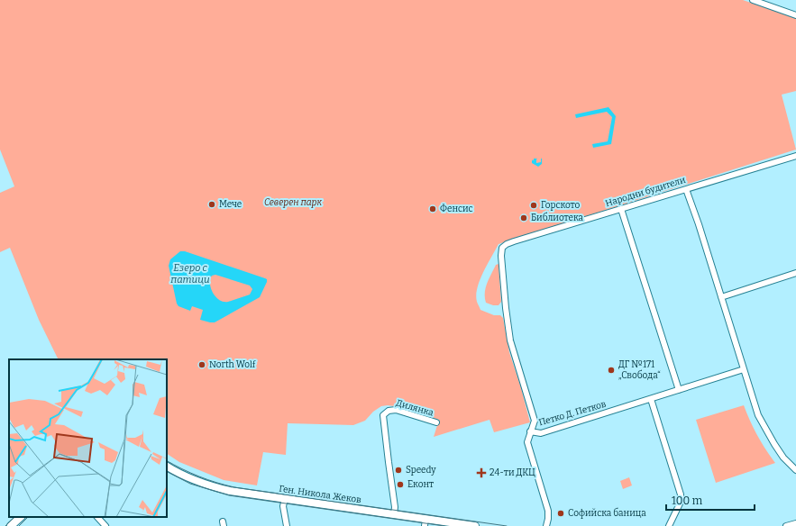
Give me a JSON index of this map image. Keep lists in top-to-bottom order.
{
  "streets": {
    "street": [
      "Народни будители",
      "Дилянка",
      "Петко Д. Петков",
      "Ген. Никола Жеков"
    ]
  },
  "crossings": [
    ["Народни будители", "Петко Д. Петков"],
    ["Дилянка", "Ген. Никола Жеков"]
  ],
  "water": ["Езеро с патици"],
  "parks": ["Северен парк"],
  "places": {
    "other": [
      "Мече",
      "Горското",
      "Фенсис",
      "Библиотека",
      "North Wolf",
      "ДГ №171 „Свобода“",
      "Speedy",
      "Еконт",
      "Софийска баница"
    ],
    "health": ["24-ти ДКЦ"]
  },
  "scale_bar": "100 m"
}
